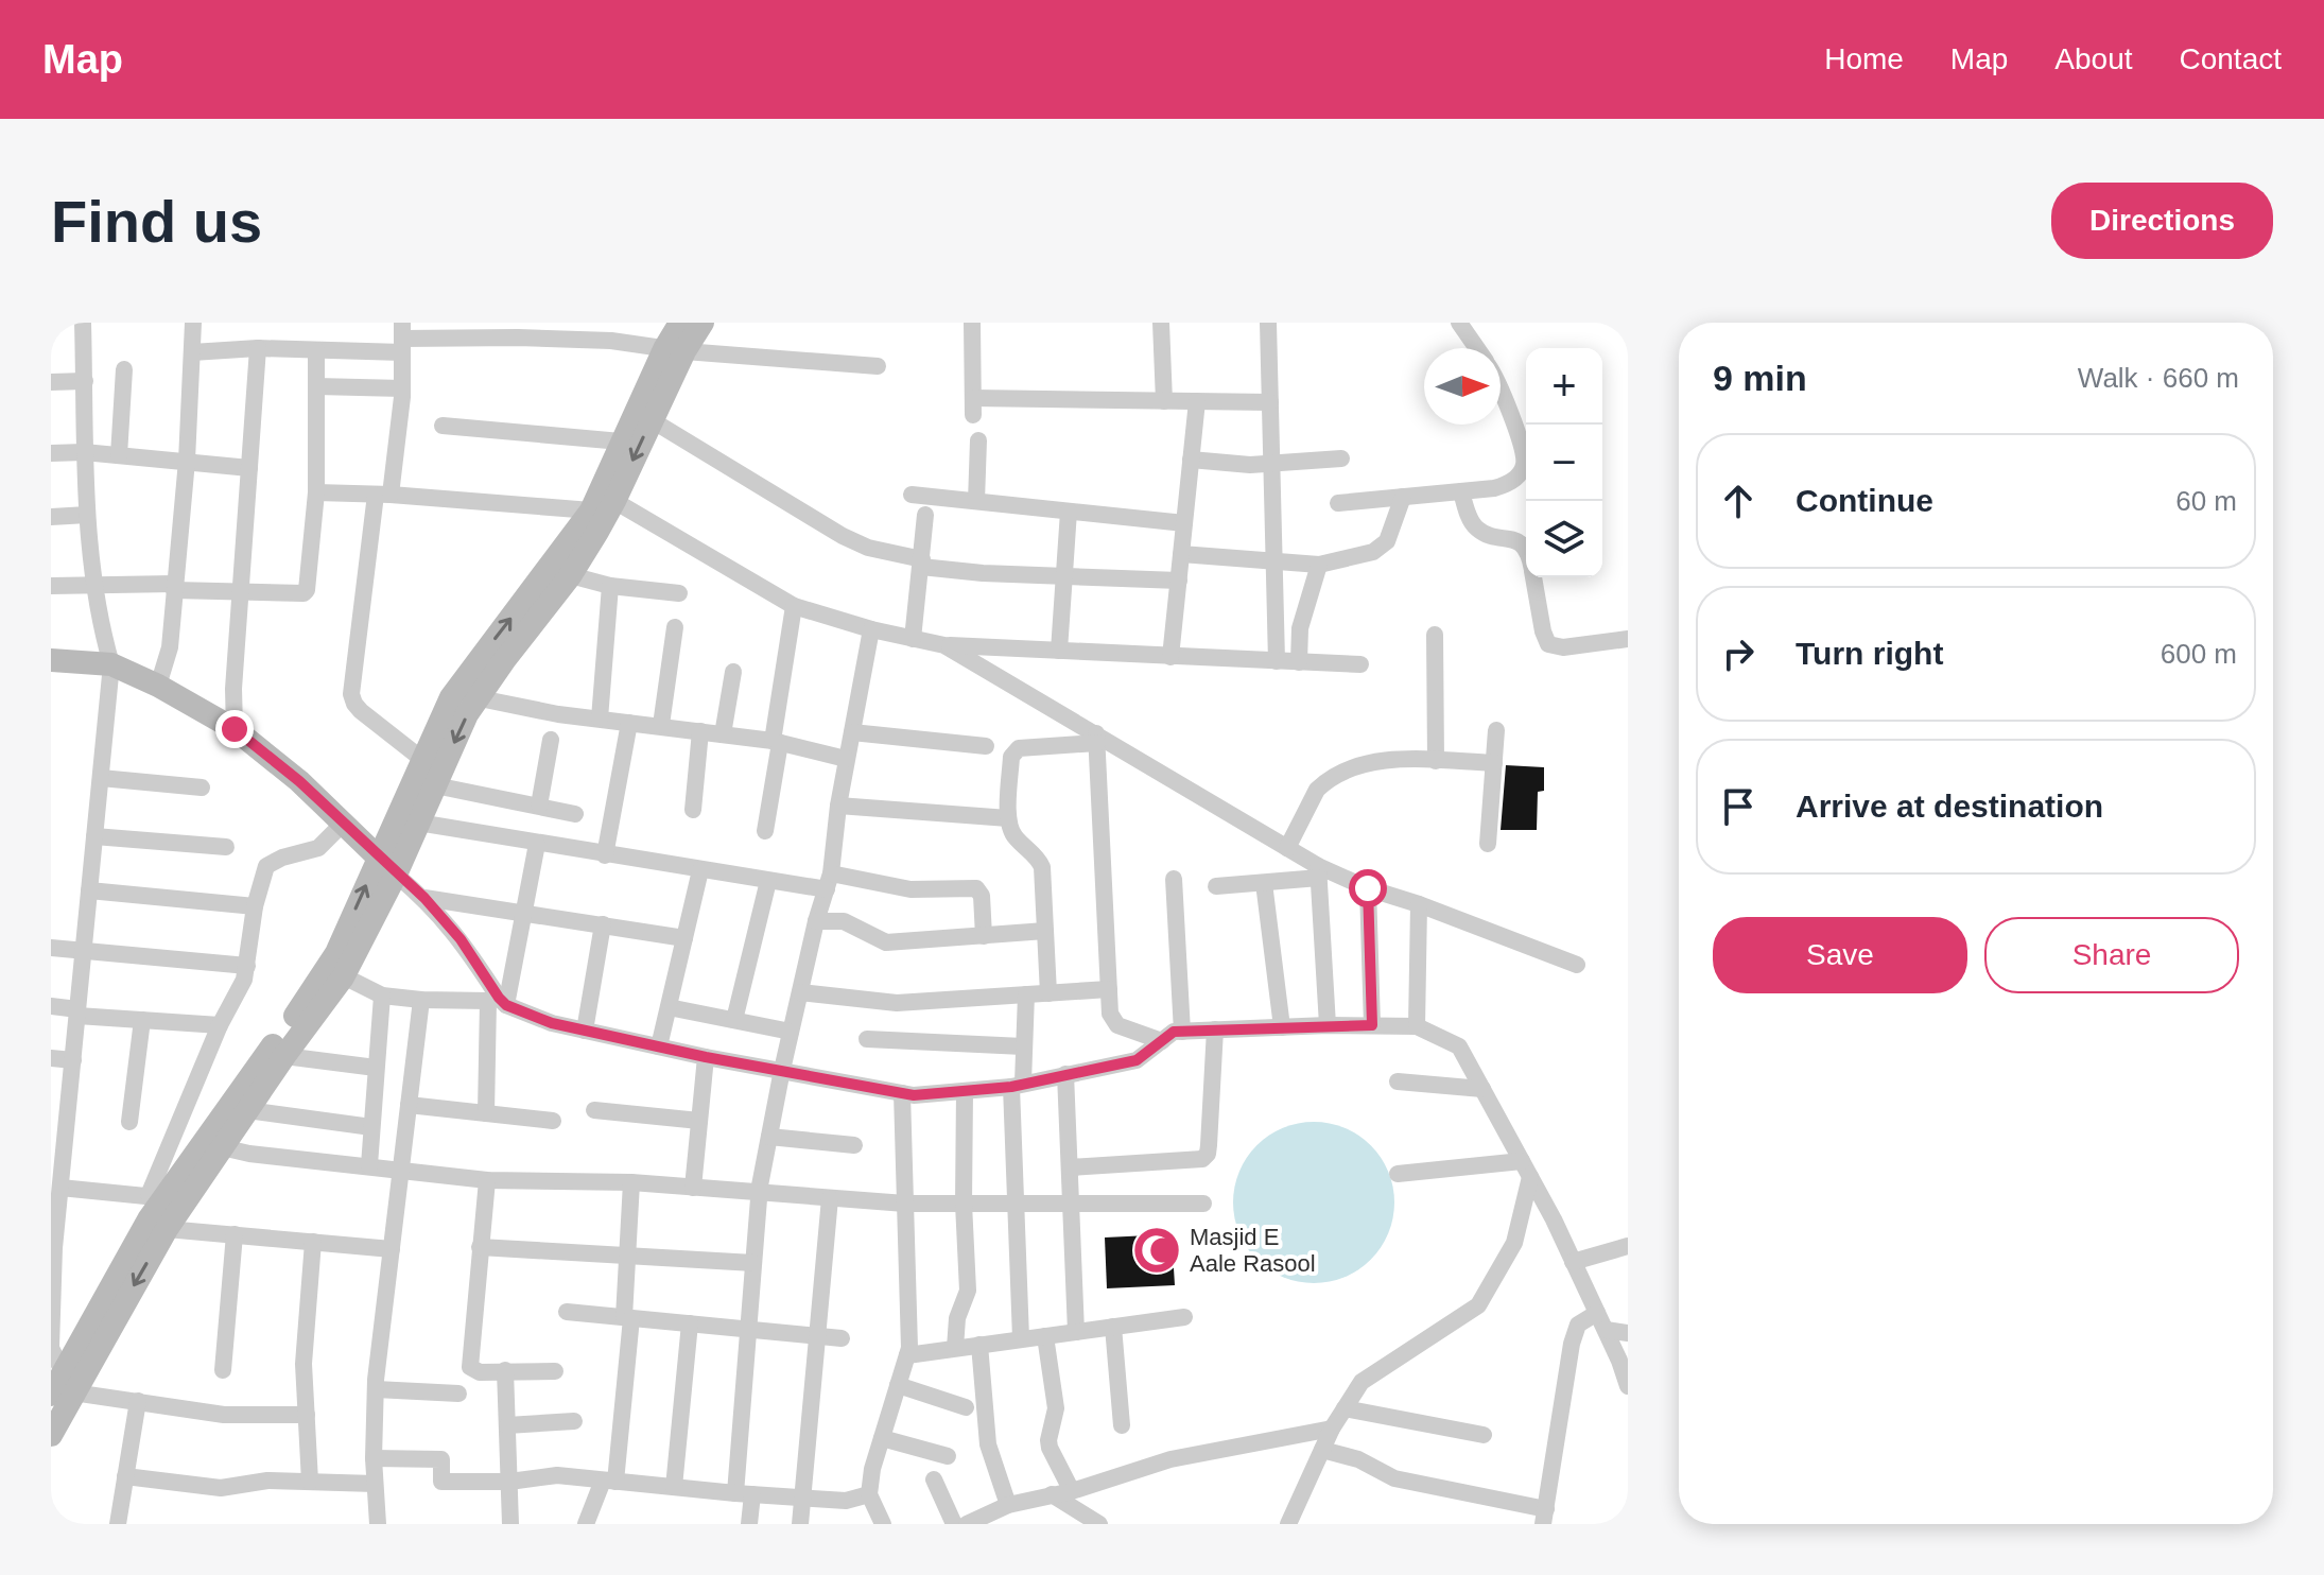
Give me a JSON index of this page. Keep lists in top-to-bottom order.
{
  "places": {
    "mosque": ["Masjid E Aale Rasool"]
  },
  "north": "right",
  "page": {
    "header": "Map",
    "nav": [
      "Home",
      "Map",
      "About",
      "Contact"
    ],
    "buttons": [
      "Directions",
      ["Save", "Share"]
    ],
    "title": "Find us",
    "heading": ["9 min", "Walk · 660 m"],
    "map_buttons": ["+", "−"],
    "list": [
      ["Continue", "60 m"],
      ["Turn right", "600 m"],
      "Arrive at destination"
    ]
  }
}
